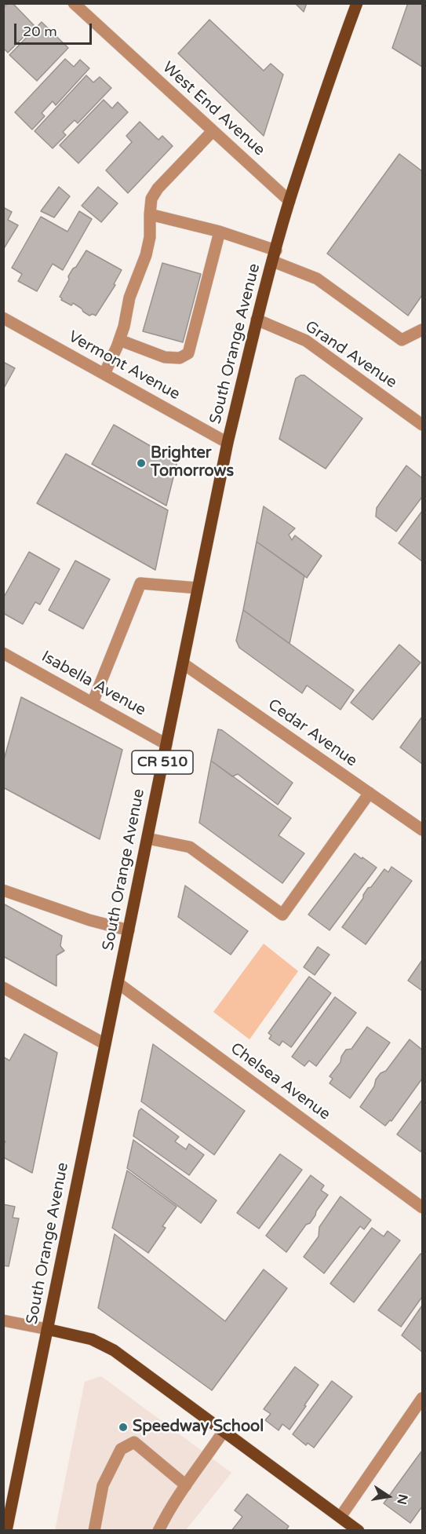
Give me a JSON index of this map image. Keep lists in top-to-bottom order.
{
  "streets": {
    "main road": ["South Orange Avenue", "CR 510"],
    "street": [
      "West End Avenue",
      "Grand Avenue",
      "Vermont Avenue",
      "Isabella Avenue",
      "Cedar Avenue",
      "Chelsea Avenue"
    ]
  },
  "crossings": [
    ["West End Avenue", "South Orange Avenue"],
    ["South Orange Avenue", "Grand Avenue"],
    ["South Orange Avenue", "Vermont Avenue"],
    ["South Orange Avenue", "Isabella Avenue"],
    ["South Orange Avenue", "Cedar Avenue"],
    ["South Orange Avenue", "Chelsea Avenue"]
  ],
  "places": ["Brighter Tomorrows", "Speedway School"],
  "scale_bar": "20 m",
  "north": "right"
}
